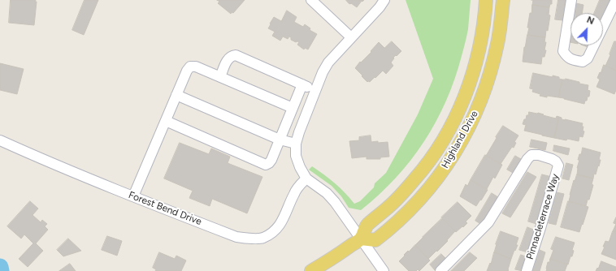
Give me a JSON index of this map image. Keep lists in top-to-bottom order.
{
  "streets": {
    "main road": ["Highland Drive"],
    "street": ["Forest Bend Drive", "Pinnacleterrace Way"]
  },
  "north": "top right"
}
